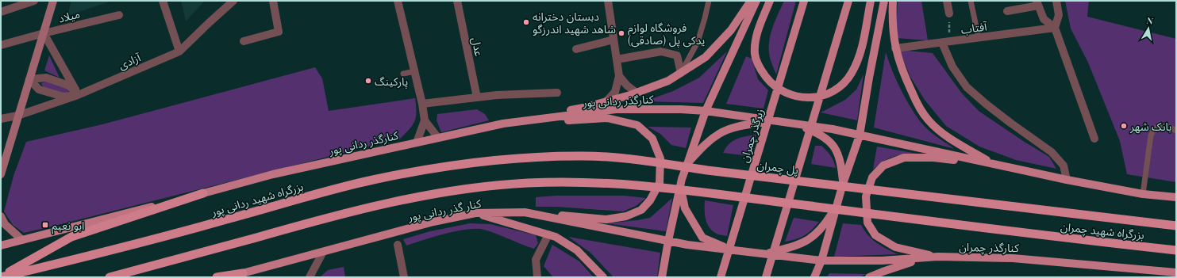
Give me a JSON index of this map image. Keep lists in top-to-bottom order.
{
  "streets": {
    "highway": ["پل چمران", "بزرگراه شهید ردانی پور", "بزرگراه شهید چمران"],
    "main road": [
      "کنارگذر ردانی پور",
      "زیرگذر چمران",
      "کنار گذر ردانی پور",
      "کنارگذر چمران"
    ],
    "street": [
      "میلاد",
      "آفتاب",
      "عدل",
      "آزادی"
    ]
  },
  "crossings": [
    ["پل چمران", "بزرگراه شهید ردانی پور"],
    ["پل چمران", "بزرگراه شهید چمران"],
    ["کنار گذر ردانی پور", "کنارگذر چمران"]
  ],
  "places": {
    "other": [
      "دبستان دخترانه شاهد شهید اندرزگو",
      "فروشگاه لوازم یدکی پل (صادقی)",
      "پارکینگ",
      "بانک شهر"
    ],
    "transit": ["ابو نعیم"]
  },
  "north": "top"
}
